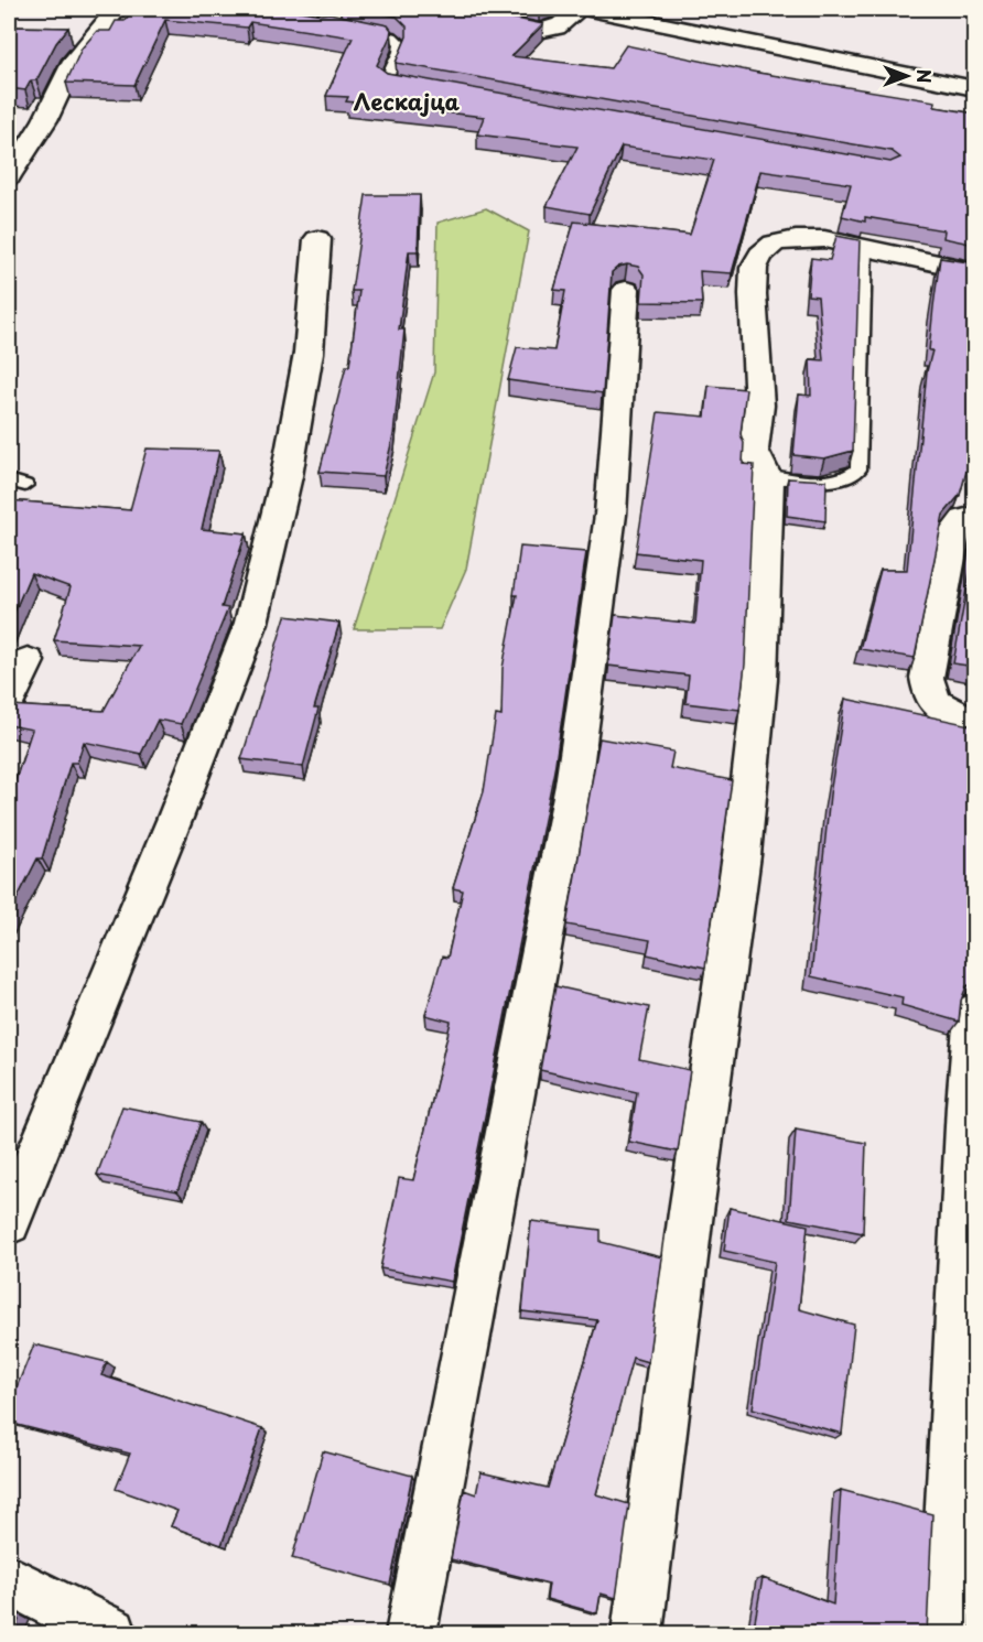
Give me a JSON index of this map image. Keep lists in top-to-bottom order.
{
  "districts": ["Лескајца"],
  "north": "right"
}
